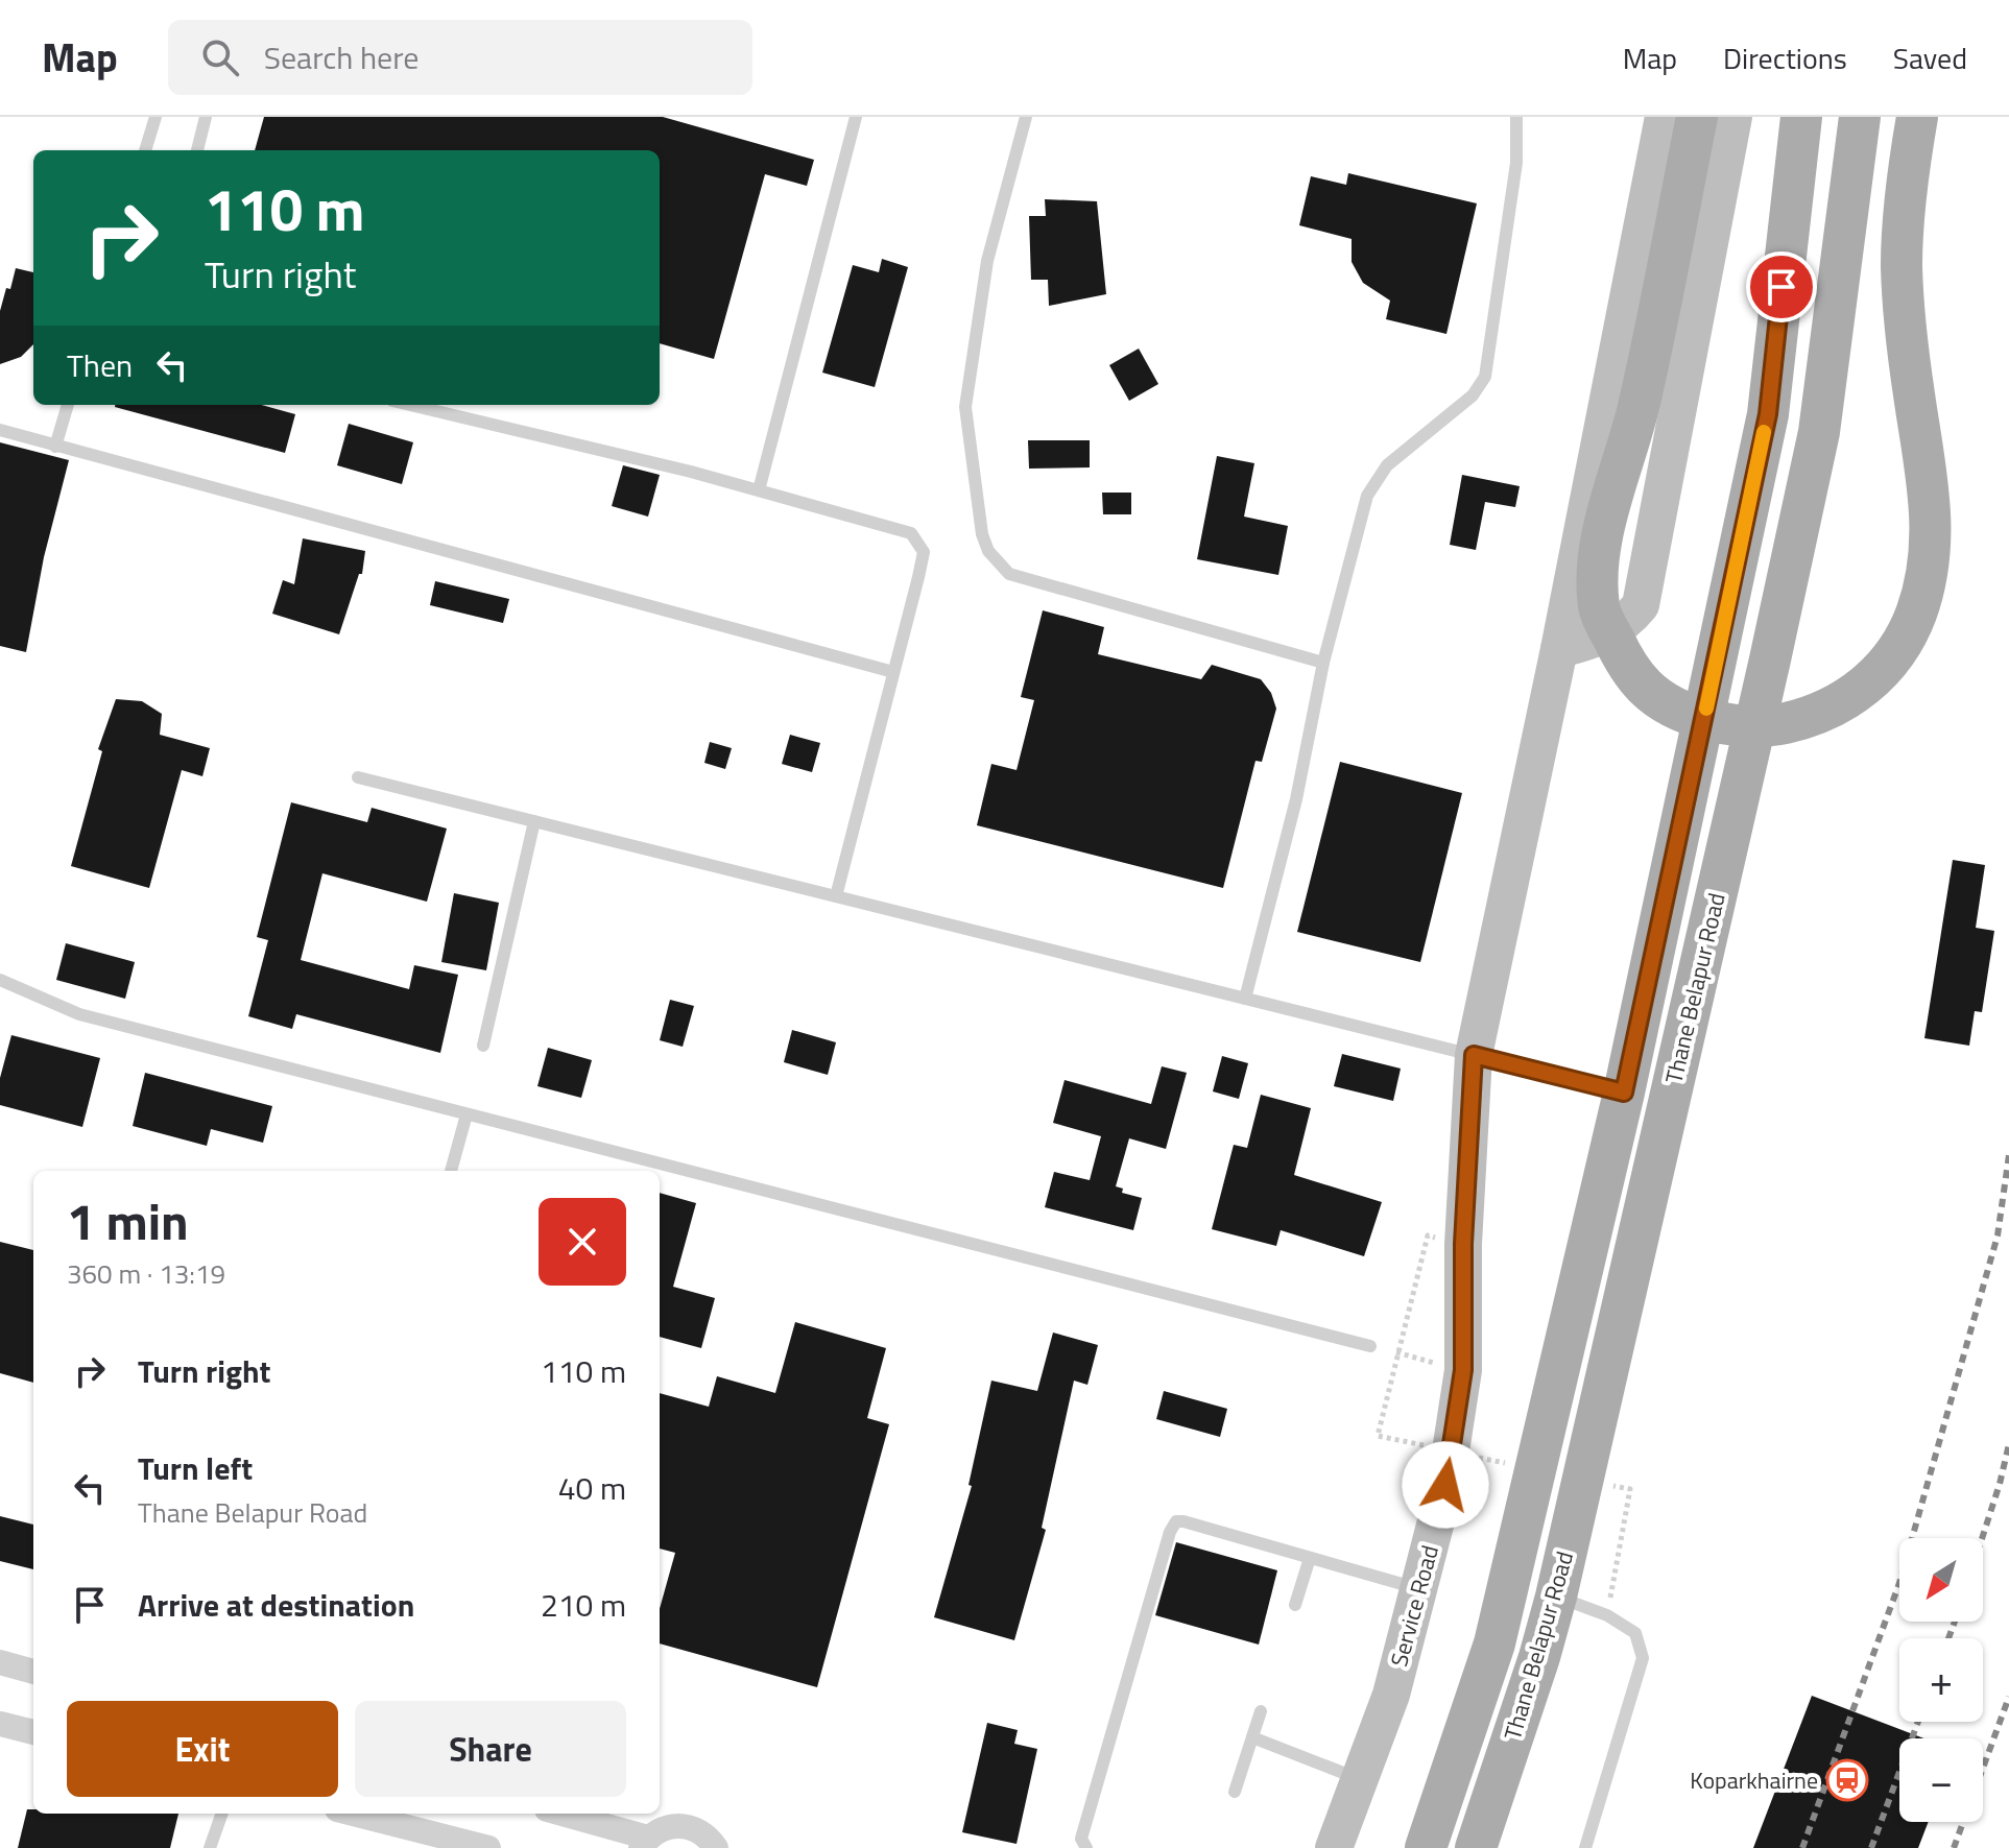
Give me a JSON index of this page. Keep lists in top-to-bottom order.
{
  "streets": {
    "main road": ["Thane Belapur Road"],
    "street": ["Service Road"]
  },
  "places": {
    "station": ["Koparkhairne"]
  },
  "north": "bottom left",
  "page": {
    "header": "Map",
    "search": "Search here",
    "nav": ["Map", "Directions", "Saved"],
    "turn": ["110 m", "Turn right"],
    "then": "Then",
    "heading": ["1 min", "360 m · 13:19"],
    "list": [
      {
        "name": "Turn right",
        "value": "110 m"
      },
      {
        "name": "Turn left",
        "note": "Thane Belapur Road",
        "value": "40 m"
      },
      {
        "name": "Arrive at destination",
        "value": "210 m"
      }
    ],
    "map_buttons": ["+", "−"],
    "buttons": ["Exit", "Share"]
  }
}
